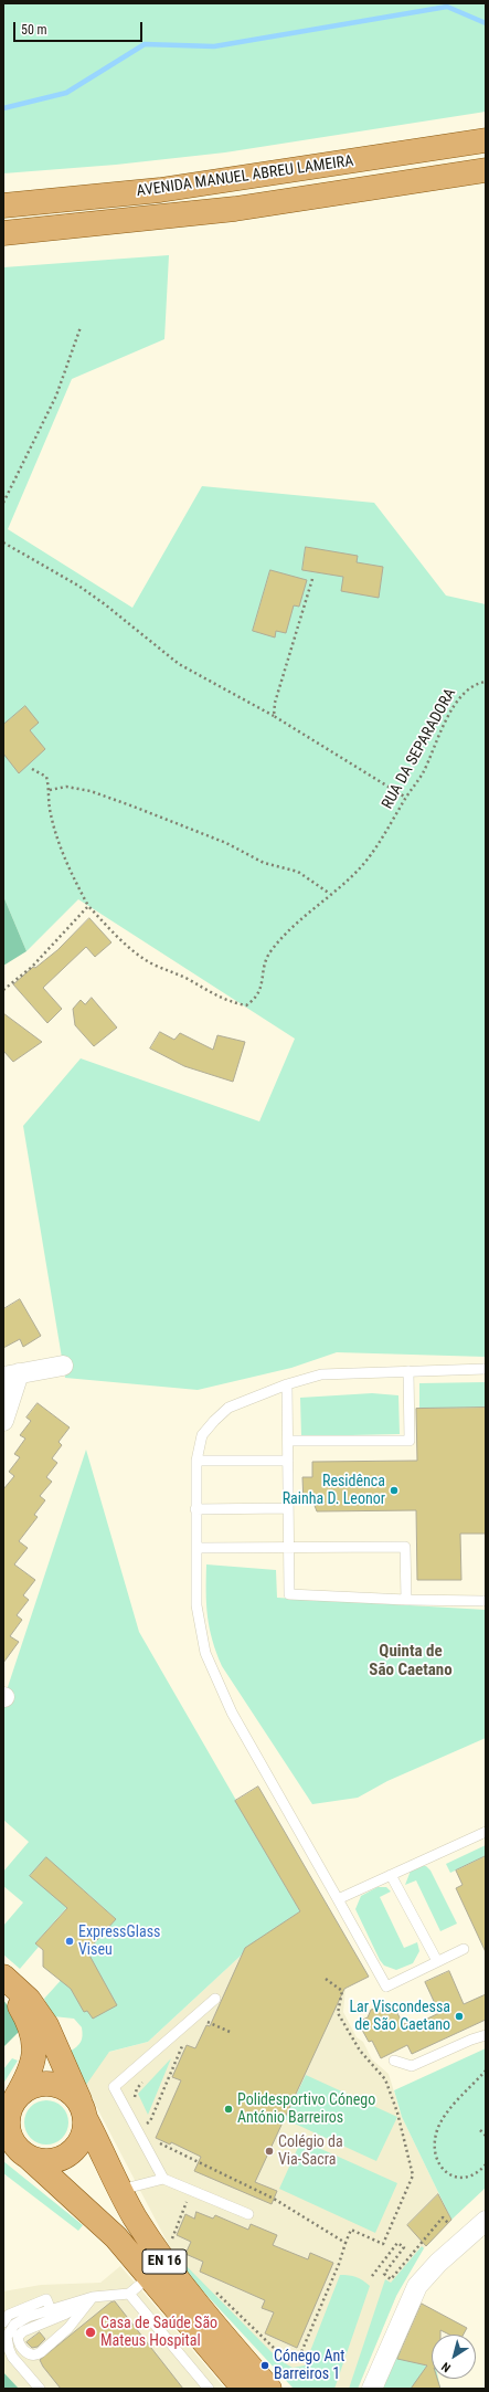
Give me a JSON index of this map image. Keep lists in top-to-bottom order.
{
  "streets": {
    "main road": ["AVENIDA MANUEL ABREU LAMEIRA", "EN 16"],
    "path": ["RUA DA SEPARADORA"]
  },
  "districts": ["Quinta de São Caetano"],
  "places": [
    "Residênca Rainha D. Leonor",
    "ExpressGlass Viseu",
    "Lar Viscondessa de São Caetano",
    "Polidesportivo Cónego António Barreiros",
    "Colégio da Via-Sacra",
    "Casa de Saúde São Mateus Hospital",
    "Cónego Ant Barreiros 1"
  ],
  "scale_bar": "50 m",
  "north": "bottom left"
}
